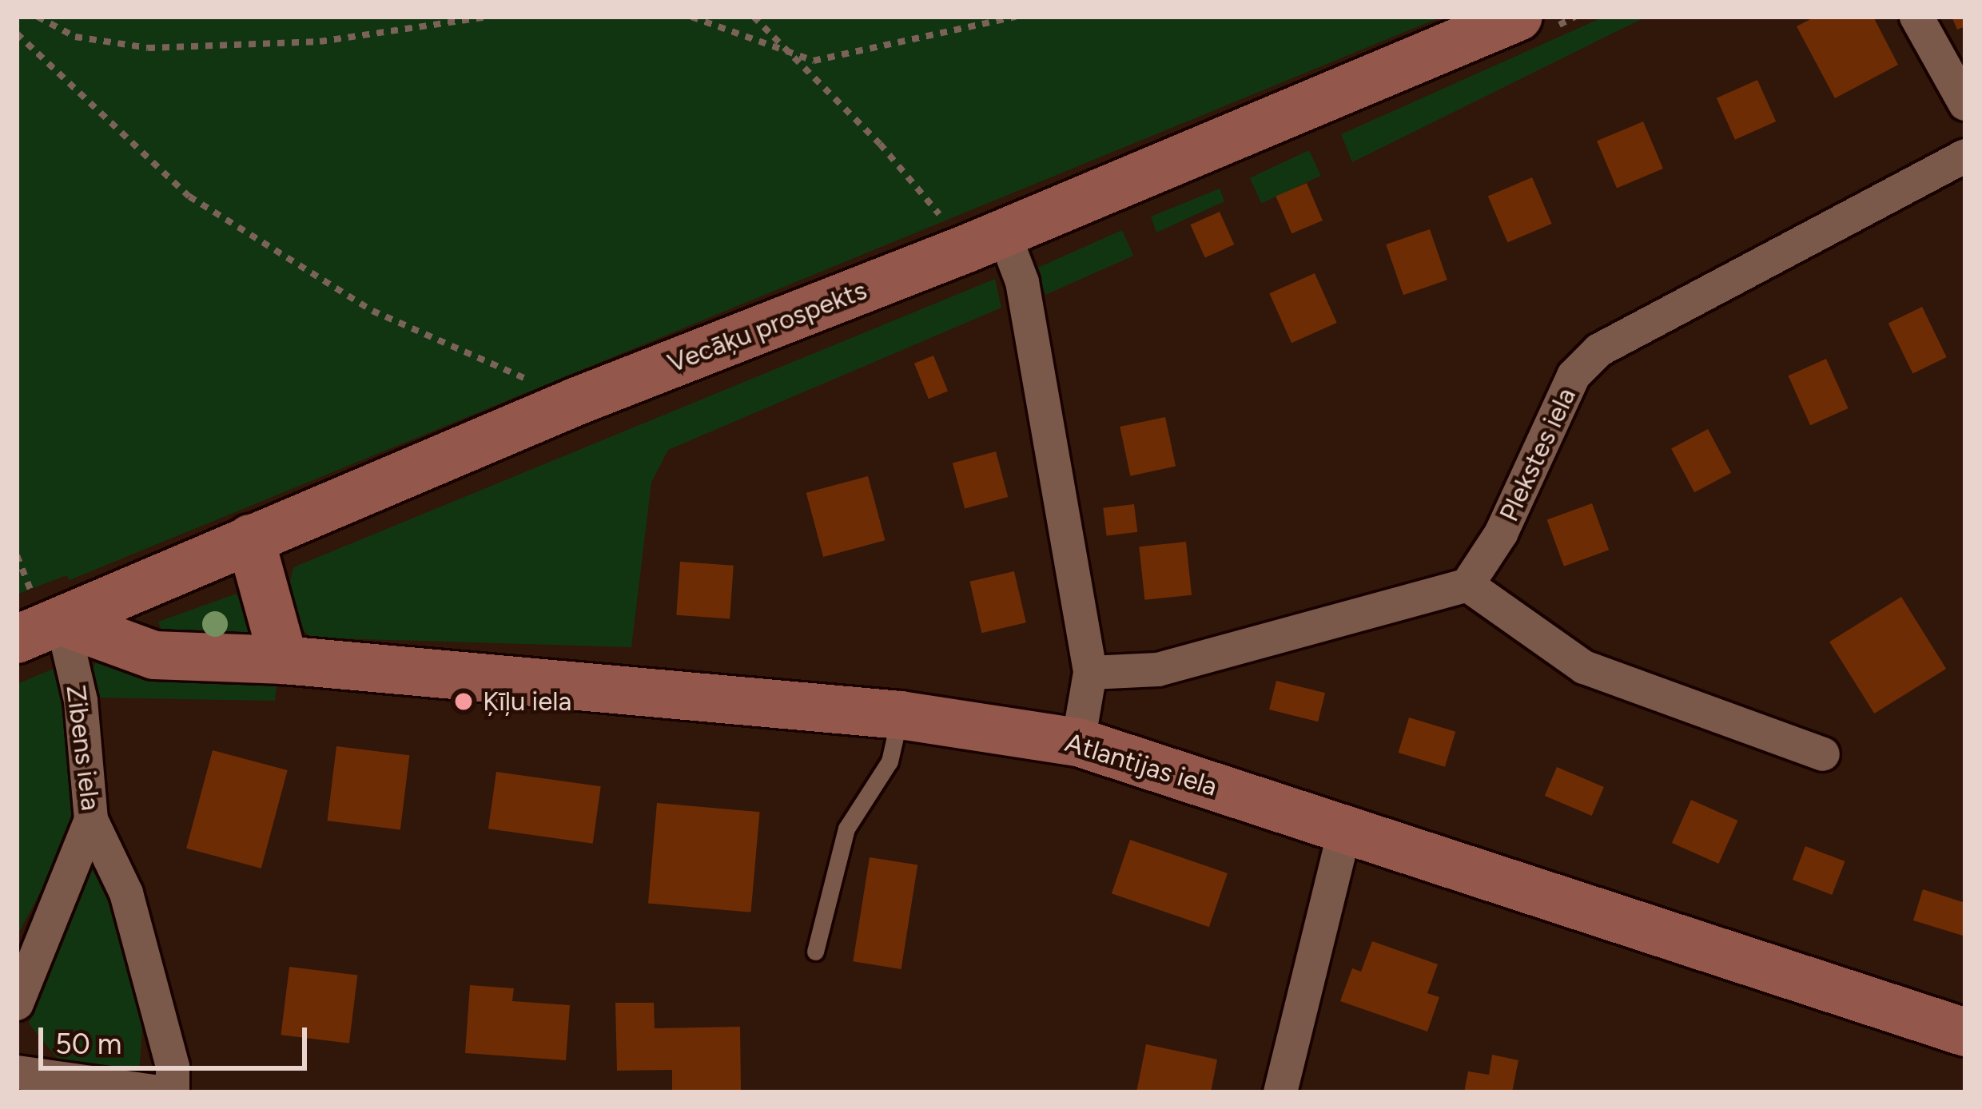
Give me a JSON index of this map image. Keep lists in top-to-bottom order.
{
  "streets": {
    "main road": ["Vecāķu prospekts", "Atlantijas iela"],
    "street": ["Plekstes iela", "Zibens iela"]
  },
  "crossings": [
    ["Vecāķu prospekts", "Zibens iela"],
    ["Vecāķu prospekts", "Atlantijas iela"],
    ["Zibens iela", "Atlantijas iela"]
  ],
  "places": ["Ķīļu iela"],
  "scale_bar": "50 m"
}
